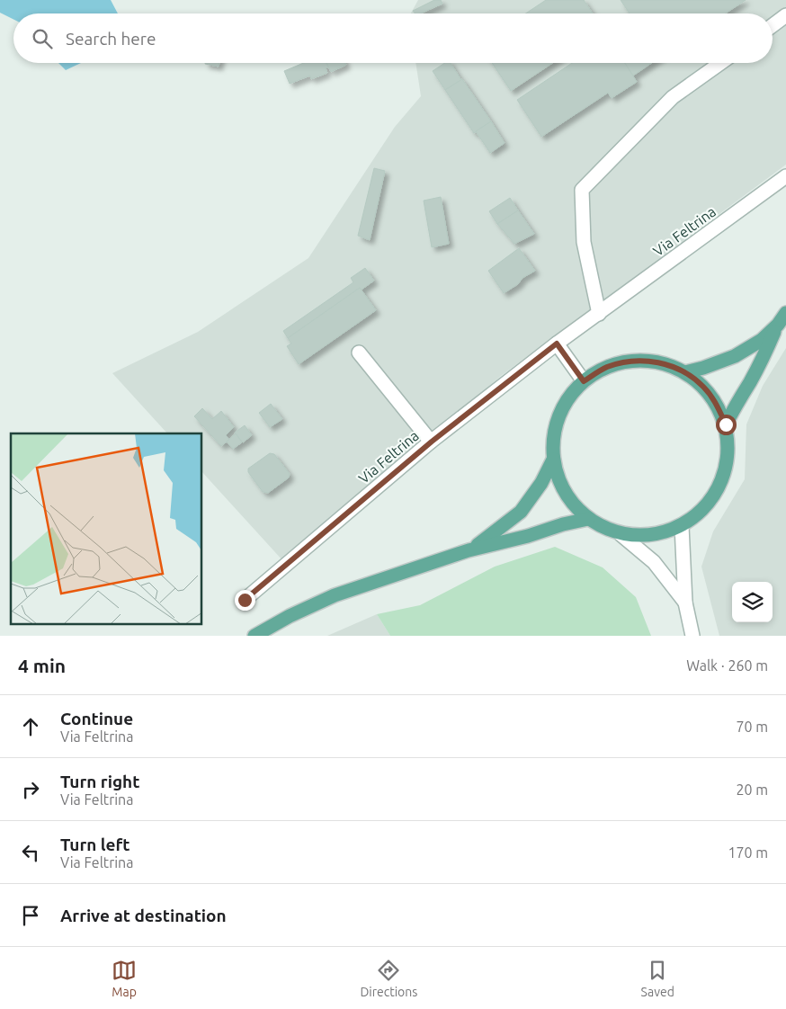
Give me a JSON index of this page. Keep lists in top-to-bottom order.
{
  "streets": {
    "street": ["Via Feltrina"]
  },
  "page": {
    "search": "Search here",
    "heading": ["4 min", "Walk · 260 m"],
    "list": [
      ["Continue", "Via Feltrina", "70 m"],
      ["Turn right", "Via Feltrina", "20 m"],
      ["Turn left", "Via Feltrina", "170 m"],
      "Arrive at destination"
    ],
    "nav": ["Map", "Directions", "Saved"]
  }
}
